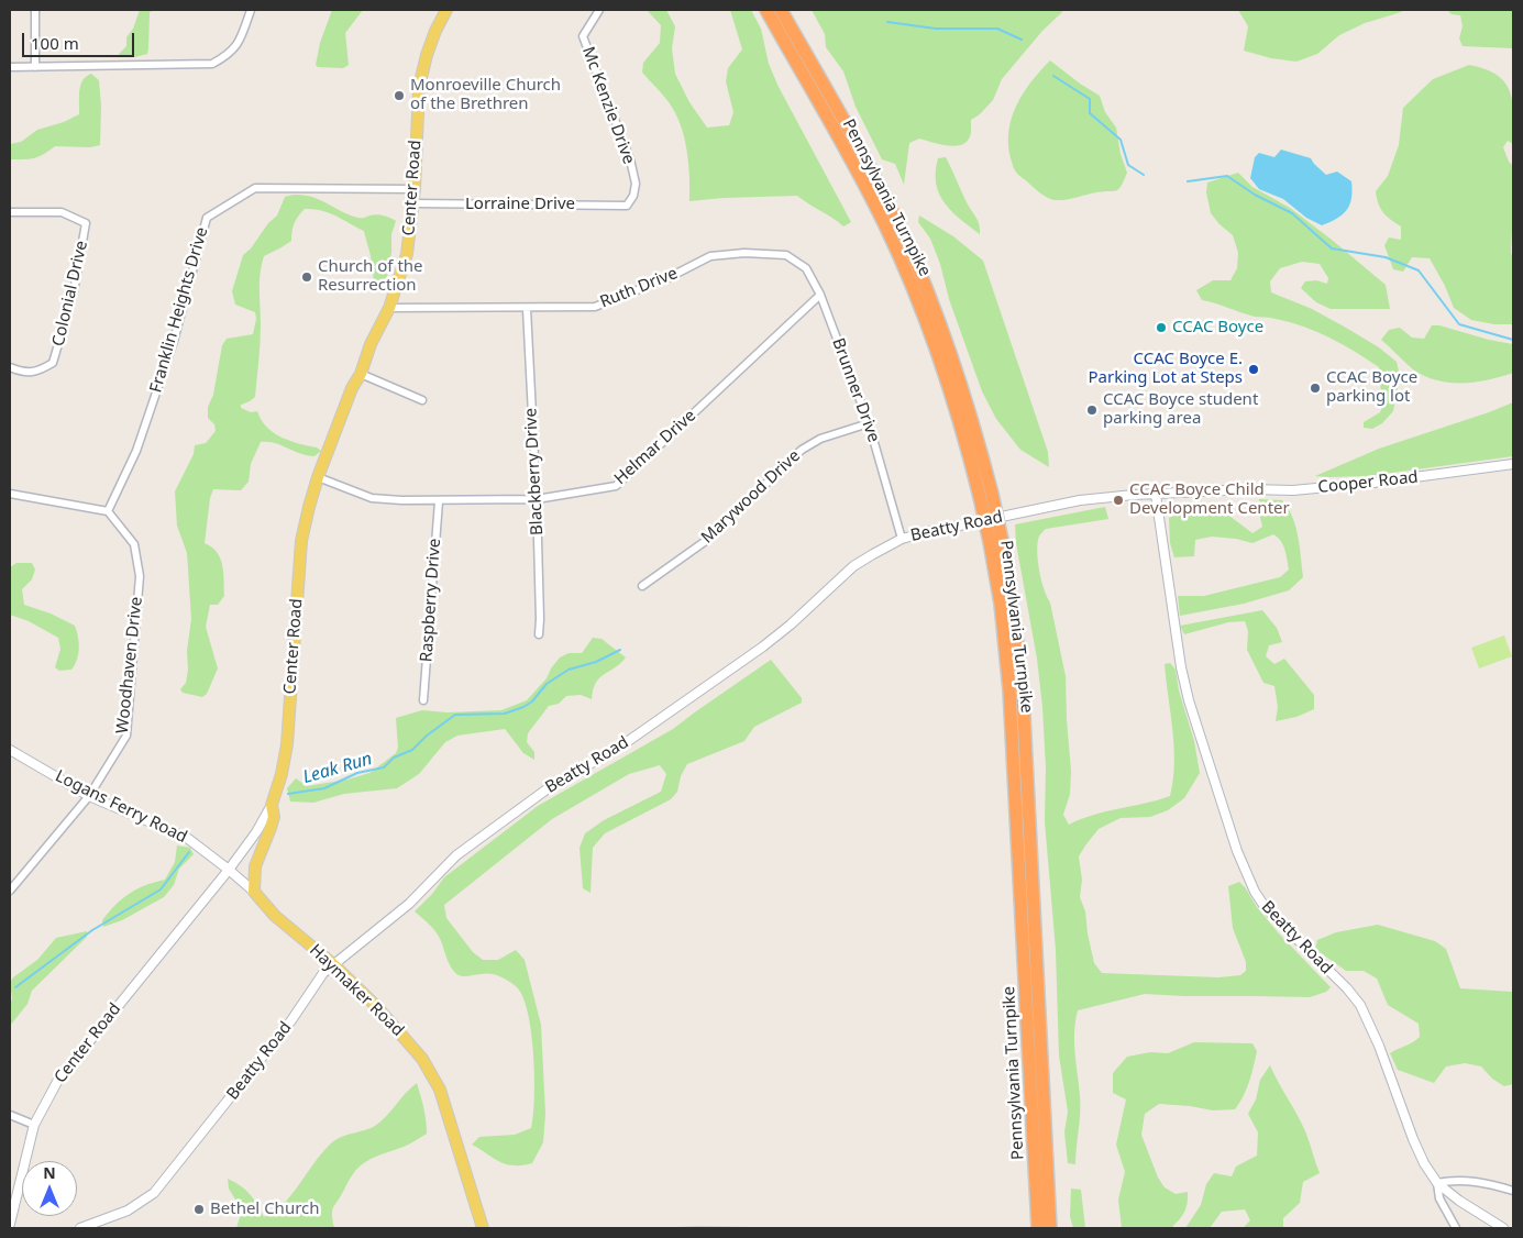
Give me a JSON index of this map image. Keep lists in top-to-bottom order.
{
  "streets": {
    "highway": ["Pennsylvania Turnpike"],
    "main road": ["Center Road", "Haymaker Road"],
    "street": [
      "Mc Kenzie Drive",
      "Lorraine Drive",
      "Ruth Drive",
      "Colonial Drive",
      "Franklin Heights Drive",
      "Brunner Drive",
      "Helmar Drive",
      "Blackberry Drive",
      "Cooper Road",
      "Marywood Drive",
      "Beatty Road",
      "Raspberry Drive",
      "Woodhaven Drive",
      "Logans Ferry Road"
    ]
  },
  "crossings": [
    ["Mc Kenzie Drive", "Lorraine Drive"],
    ["Center Road", "Lorraine Drive"],
    ["Center Road", "Ruth Drive"],
    ["Center Road", "Franklin Heights Drive"],
    ["Center Road", "Helmar Drive"],
    ["Center Road", "Logans Ferry Road"],
    ["Center Road", "Haymaker Road"],
    ["Ruth Drive", "Brunner Drive"],
    ["Ruth Drive", "Blackberry Drive"],
    ["Franklin Heights Drive", "Woodhaven Drive"],
    ["Brunner Drive", "Helmar Drive"],
    ["Brunner Drive", "Marywood Drive"],
    ["Brunner Drive", "Beatty Road"],
    ["Helmar Drive", "Blackberry Drive"],
    ["Helmar Drive", "Raspberry Drive"],
    ["Cooper Road", "Beatty Road"],
    ["Beatty Road", "Haymaker Road"],
    ["Woodhaven Drive", "Logans Ferry Road"],
    ["Logans Ferry Road", "Haymaker Road"]
  ],
  "water": ["Leak Run"],
  "places": [
    "Monroeville Church of the Brethren",
    "Church of the Resurrection",
    "CCAC Boyce",
    "CCAC Boyce E. Parking Lot at Steps",
    "CCAC Boyce parking lot",
    "CCAC Boyce student parking area",
    "CCAC Boyce Child Development Center",
    "Bethel Church"
  ],
  "scale_bar": "100 m",
  "north": "top"
}
